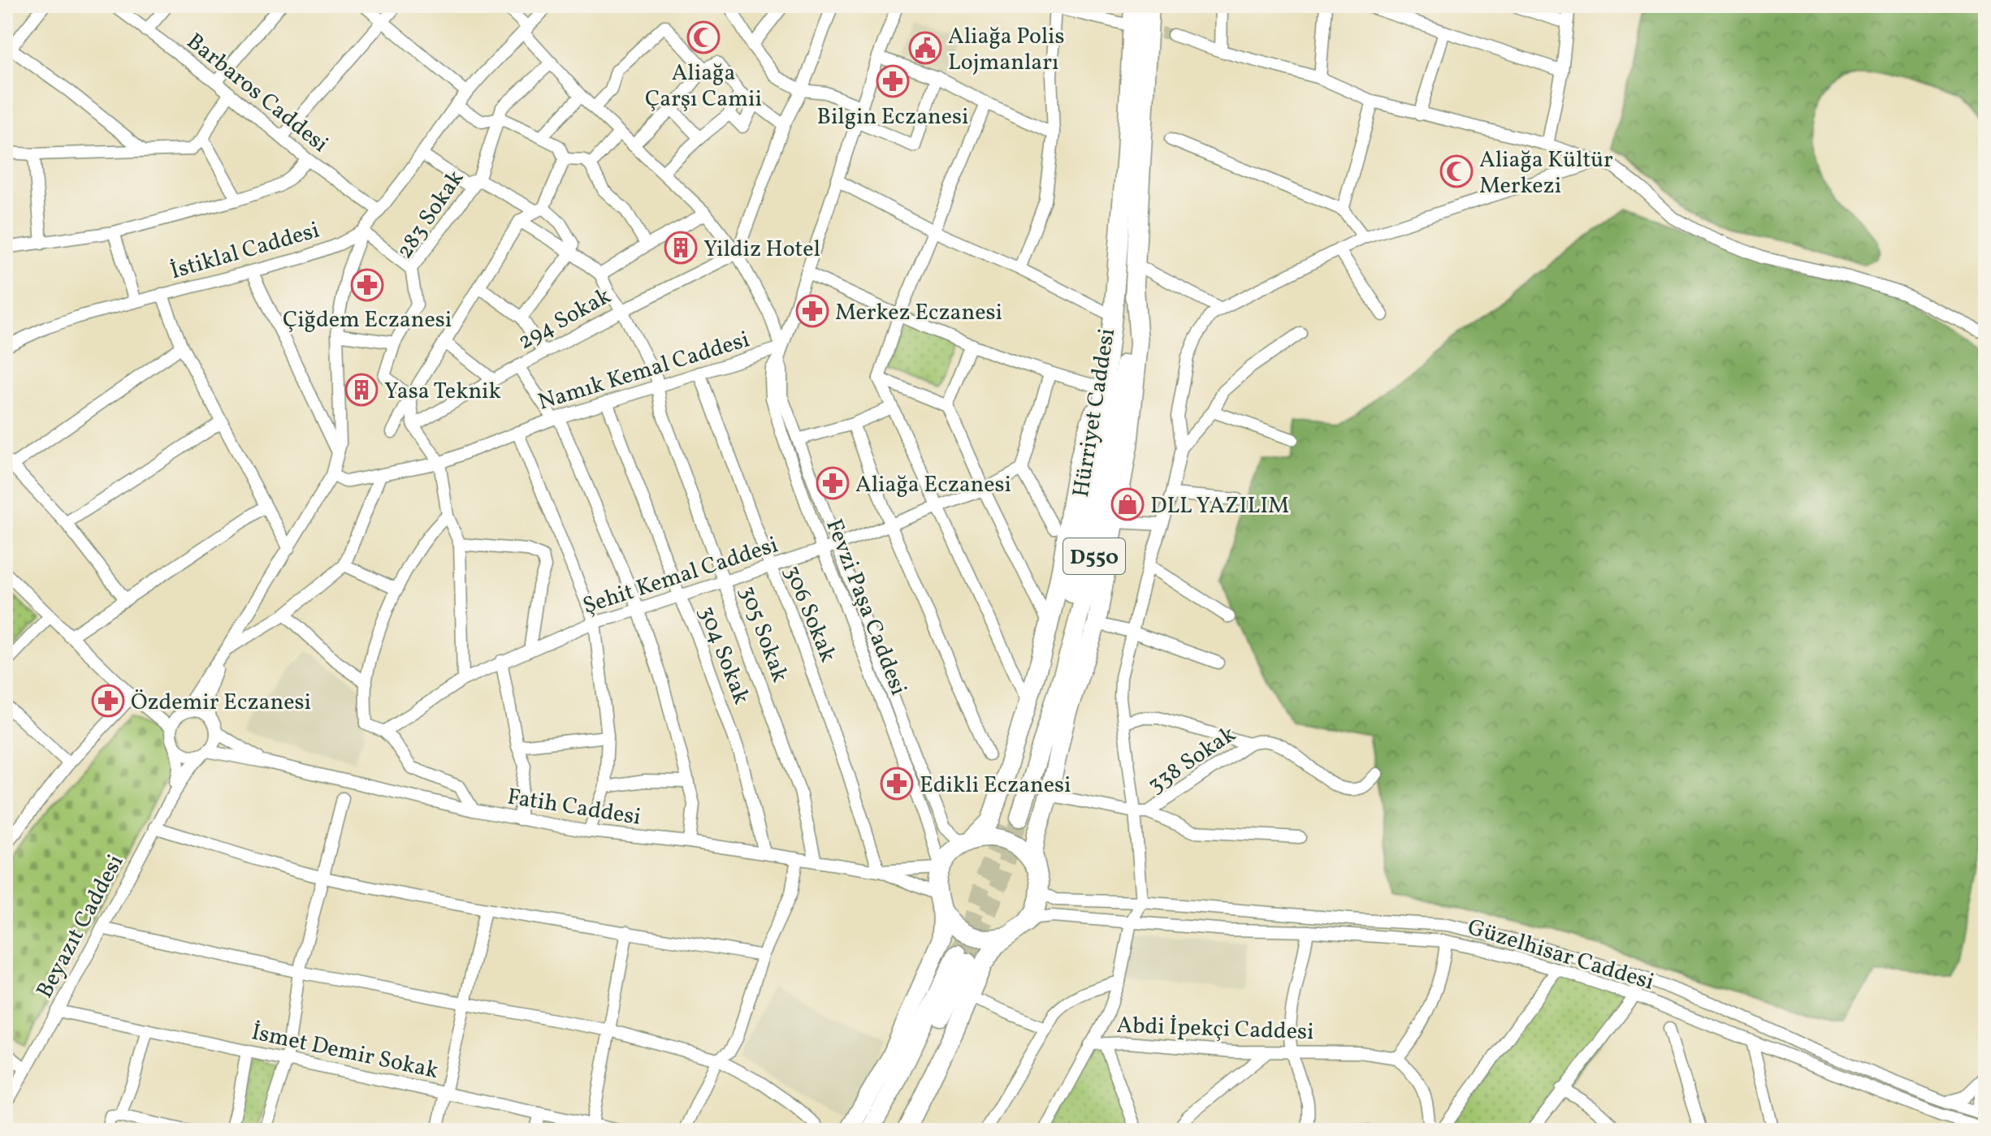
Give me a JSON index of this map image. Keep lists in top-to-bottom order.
{
  "streets": {
    "highway": ["Hürriyet Caddesi", "D550"],
    "street": [
      "Barbaros Caddesi",
      "283 Sokak",
      "İstiklal Caddesi",
      "294 Sokak",
      "Namık Kemal Caddesi",
      "Şehit Kemal Caddesi",
      "Fevzi Paşa Caddesi",
      "306 Sokak",
      "305 Sokak",
      "304 Sokak",
      "338 Sokak",
      "Fatih Caddesi",
      "Beyazıt Caddesi",
      "Güzelhisar Caddesi",
      "Abdi İpekçi Caddesi",
      "İsmet Demir Sokak"
    ]
  },
  "crossings": [
    ["Barbaros Caddesi", "İstiklal Caddesi"],
    ["294 Sokak", "305 Sokak"],
    ["Namık Kemal Caddesi", "Fevzi Paşa Caddesi"],
    ["Namık Kemal Caddesi", "306 Sokak"],
    ["Namık Kemal Caddesi", "305 Sokak"],
    ["Namık Kemal Caddesi", "304 Sokak"],
    ["Şehit Kemal Caddesi", "Fevzi Paşa Caddesi"],
    ["Şehit Kemal Caddesi", "306 Sokak"],
    ["Şehit Kemal Caddesi", "305 Sokak"],
    ["Şehit Kemal Caddesi", "304 Sokak"],
    ["Fevzi Paşa Caddesi", "Fatih Caddesi"],
    ["Fevzi Paşa Caddesi", "Güzelhisar Caddesi"],
    ["306 Sokak", "Fatih Caddesi"],
    ["305 Sokak", "Fatih Caddesi"],
    ["304 Sokak", "Fatih Caddesi"],
    ["Fatih Caddesi", "Güzelhisar Caddesi"],
    ["Beyazıt Caddesi", "İsmet Demir Sokak"]
  ],
  "places": {
    "mosque": ["Aliağa Çarşı Camii", "Aliağa Kültür Merkezi"],
    "public building": ["Aliağa Polis Lojmanları"],
    "pharmacy": [
      "Bilgin Eczanesi",
      "Çiğdem Eczanesi",
      "Merkez Eczanesi",
      "Aliağa Eczanesi",
      "Özdemir Eczanesi",
      "Edikli Eczanesi"
    ],
    "building": ["Yildiz Hotel", "Yasa Teknik"],
    "shop": ["DLL YAZILIM"]
  }
}
